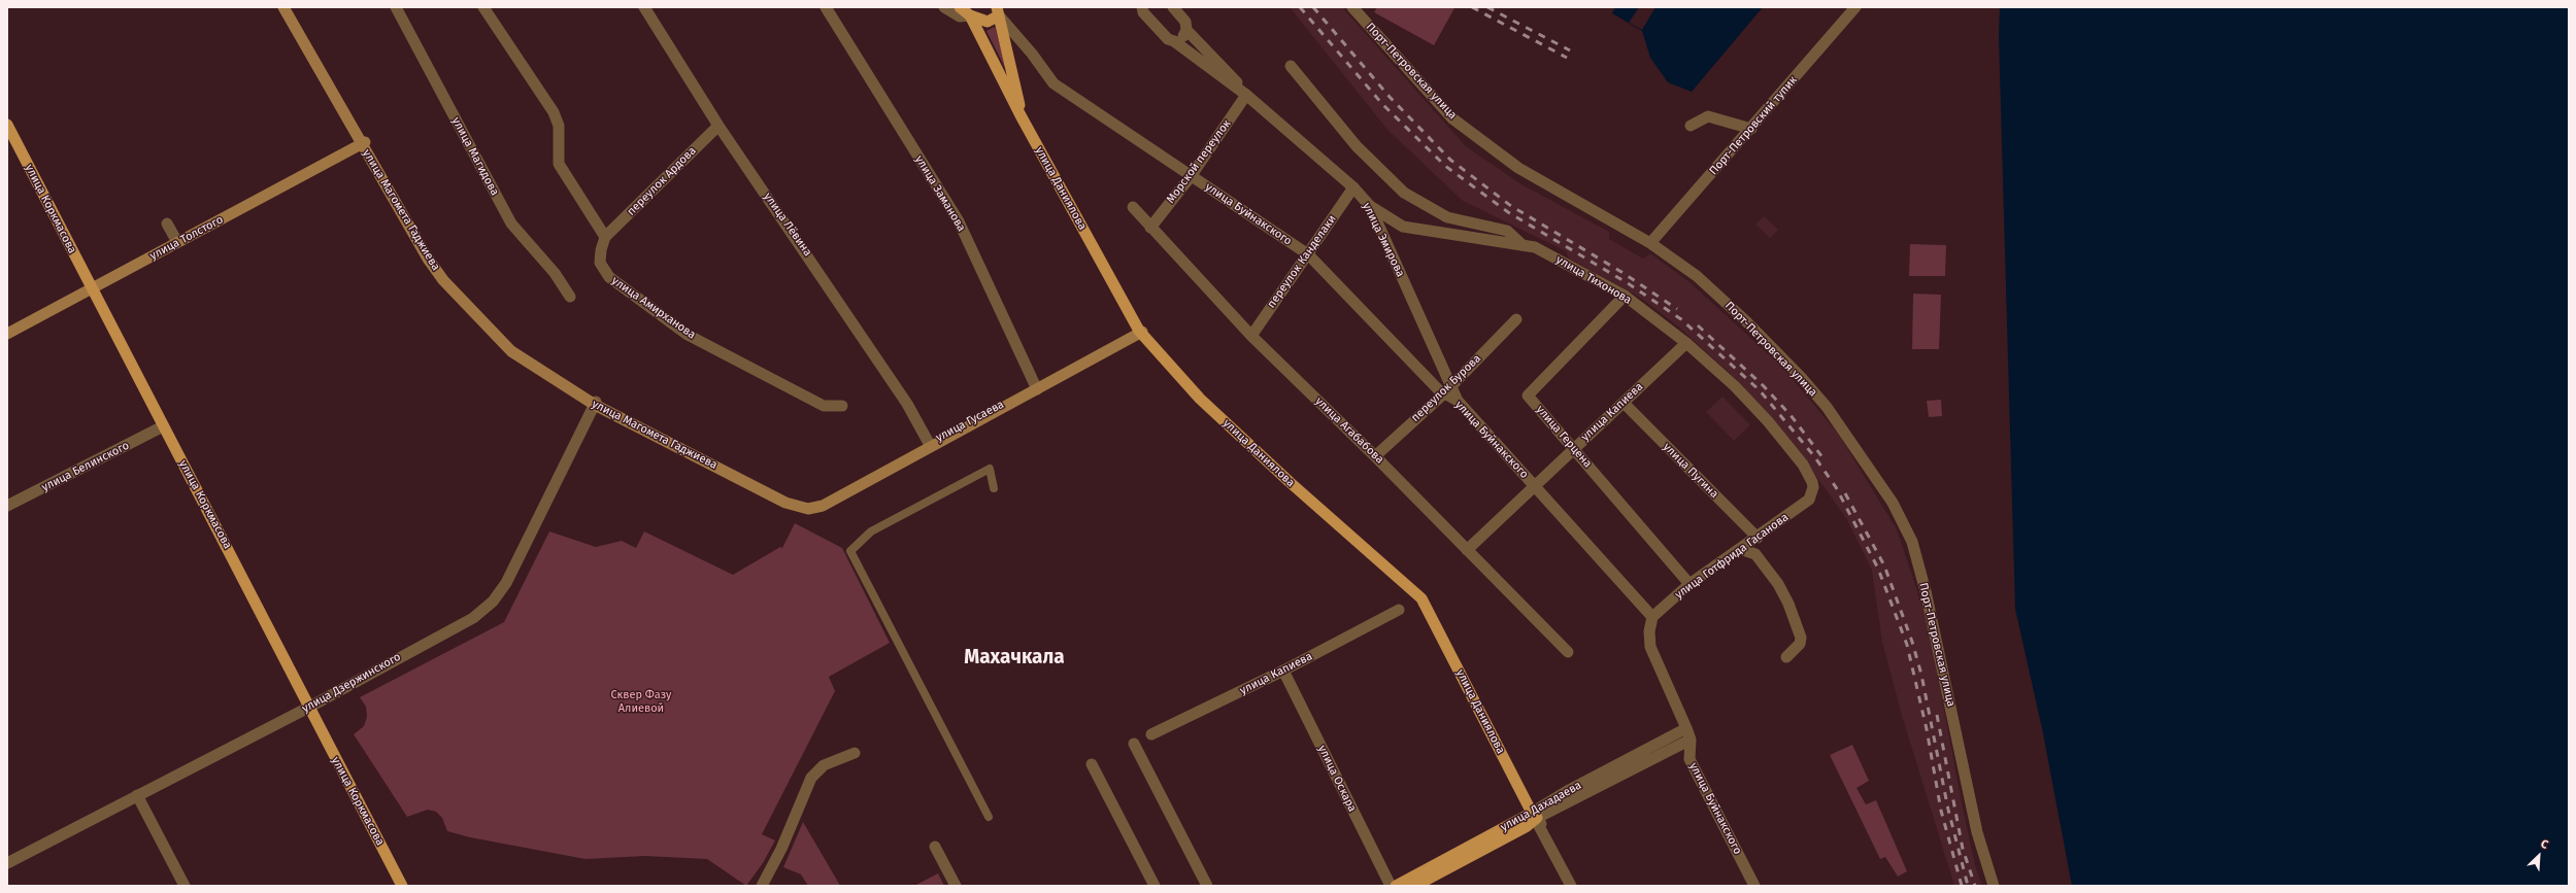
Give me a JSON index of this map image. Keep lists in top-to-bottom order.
{
  "streets": {
    "main road": [
      "улица Даниялова",
      "улица Коркмасова",
      "улица Магомета Гаджиева",
      "улица Толстого",
      "улица Гусаева",
      "улица Дахадаева"
    ],
    "street": [
      "Порт-Петровская улица",
      "Порт-Петровский тупик",
      "улица Магидова",
      "Морской переулок",
      "переулок Ардова",
      "улица Заманова",
      "улица Буйнакского",
      "улица Лёвина",
      "улица Эмирова",
      "переулок Канделаки",
      "улица Тихонова",
      "улица Амирханова",
      "переулок Бурова",
      "улица Капиева",
      "улица Агабабова",
      "улица Герцена",
      "улица Белинского",
      "улица Пугина",
      "улица Готфрида Гасанова",
      "улица Дзержинского",
      "улица Оскара"
    ]
  },
  "crossings": [
    ["Порт-Петровская улица", "Порт-Петровский тупик"],
    ["Морской переулок", "улица Буйнакского"],
    ["Морской переулок", "улица Эмирова"],
    ["Морской переулок", "улица Агабабова"],
    ["переулок Ардова", "улица Лёвина"],
    ["переулок Ардова", "улица Амирханова"],
    ["улица Даниялова", "улица Буйнакского"],
    ["улица Даниялова", "улица Гусаева"],
    ["улица Даниялова", "улица Дахадаева"],
    ["улица Заманова", "улица Гусаева"],
    ["улица Коркмасова", "улица Толстого"],
    ["улица Коркмасова", "улица Белинского"],
    ["улица Коркмасова", "улица Дзержинского"],
    ["улица Магомета Гаджиева", "улица Толстого"],
    ["улица Магомета Гаджиева", "улица Гусаева"],
    ["улица Магомета Гаджиева", "улица Дзержинского"],
    ["улица Буйнакского", "улица Эмирова"],
    ["улица Буйнакского", "переулок Канделаки"],
    ["улица Буйнакского", "переулок Бурова"],
    ["улица Буйнакского", "улица Капиева"],
    ["улица Буйнакского", "улица Готфрида Гасанова"],
    ["улица Буйнакского", "улица Дахадаева"],
    ["улица Лёвина", "улица Гусаева"],
    ["улица Эмирова", "переулок Канделаки"],
    ["улица Эмирова", "улица Тихонова"],
    ["улица Эмирова", "переулок Бурова"],
    ["переулок Канделаки", "улица Агабабова"],
    ["улица Тихонова", "улица Капиева"],
    ["улица Тихонова", "улица Герцена"],
    ["улица Тихонова", "улица Готфрида Гасанова"],
    ["переулок Бурова", "улица Агабабова"],
    ["улица Капиева", "улица Агабабова"],
    ["улица Капиева", "улица Герцена"],
    ["улица Капиева", "улица Пугина"],
    ["улица Капиева", "улица Оскара"],
    ["улица Герцена", "улица Готфрида Гасанова"],
    ["улица Пугина", "улица Готфрида Гасанова"]
  ],
  "districts": ["Махачкала"],
  "parks": ["Сквер Фазу Алиевой"],
  "north": "top right"
}
